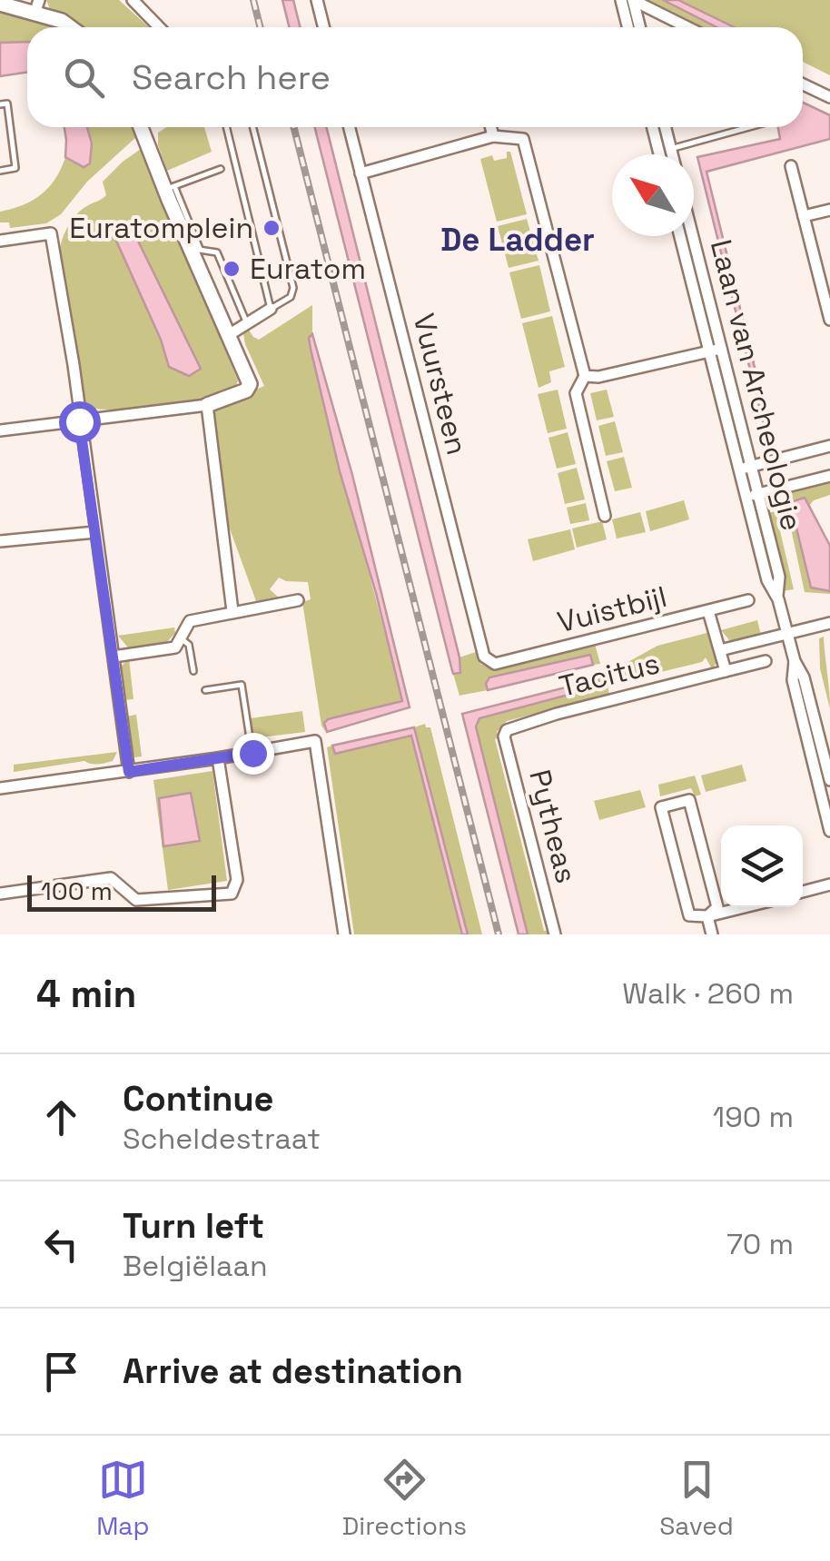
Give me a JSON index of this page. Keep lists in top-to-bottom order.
{
  "streets": {
    "street": [
      "Vuursteen",
      "Laan van Archeologie",
      "Vuistbijl",
      "Tacitus",
      "Pytheas"
    ]
  },
  "crossings": [
    ["Vuursteen", "Vuistbijl"],
    ["Tacitus", "Pytheas"]
  ],
  "districts": ["De Ladder"],
  "places": ["Euratomplein", "Euratom"],
  "scale_bar": "100 m",
  "north": "top left",
  "page": {
    "search": "Search here",
    "scale": "100 m",
    "heading": ["4 min", "Walk · 260 m"],
    "list": [
      ["Continue", "Scheldestraat", "190 m"],
      ["Turn left", "Belgiëlaan", "70 m"],
      "Arrive at destination"
    ],
    "nav": ["Map", "Directions", "Saved"]
  }
}
